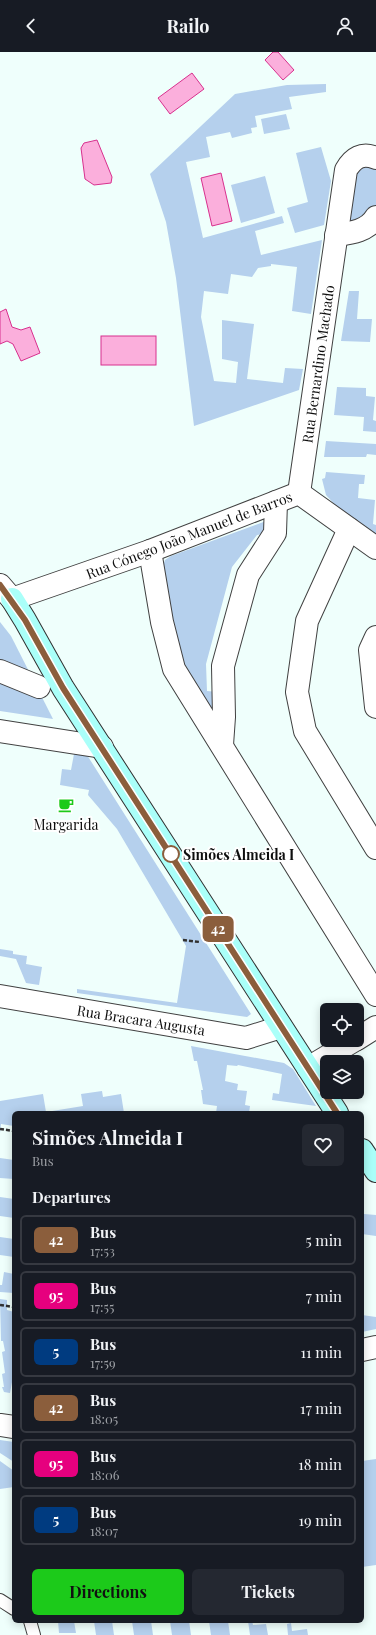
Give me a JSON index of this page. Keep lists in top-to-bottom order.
{
  "streets": {
    "street": ["Rua Bernardino Machado", "Rua Cónego João Manuel de Barros", "Rua Bracara Augusta"]
  },
  "crossings": [
    ["Rua Bernardino Machado", "Rua Cónego João Manuel de Barros"]
  ],
  "places": {
    "cafe": ["Margarida"],
    "other": ["Simões Almeida I"]
  },
  "lines": ["bus line 42"],
  "page": {
    "header": "Railo",
    "on_map": "42",
    "heading": [
      ["Simões Almeida I", "Bus"],
      "Departures"
    ],
    "list": [
      {
        "mark": "42",
        "name": "Bus",
        "note": "17:53",
        "value": "5 min"
      },
      {
        "mark": "95",
        "name": "Bus",
        "note": "17:55",
        "value": "7 min"
      },
      {
        "mark": "5",
        "name": "Bus",
        "note": "17:59",
        "value": "11 min"
      },
      {
        "mark": "42",
        "name": "Bus",
        "note": "18:05",
        "value": "17 min"
      },
      {
        "mark": "95",
        "name": "Bus",
        "note": "18:06",
        "value": "18 min"
      },
      {
        "mark": "5",
        "name": "Bus",
        "note": "18:07",
        "value": "19 min"
      }
    ],
    "buttons": ["Directions", "Tickets"]
  }
}
